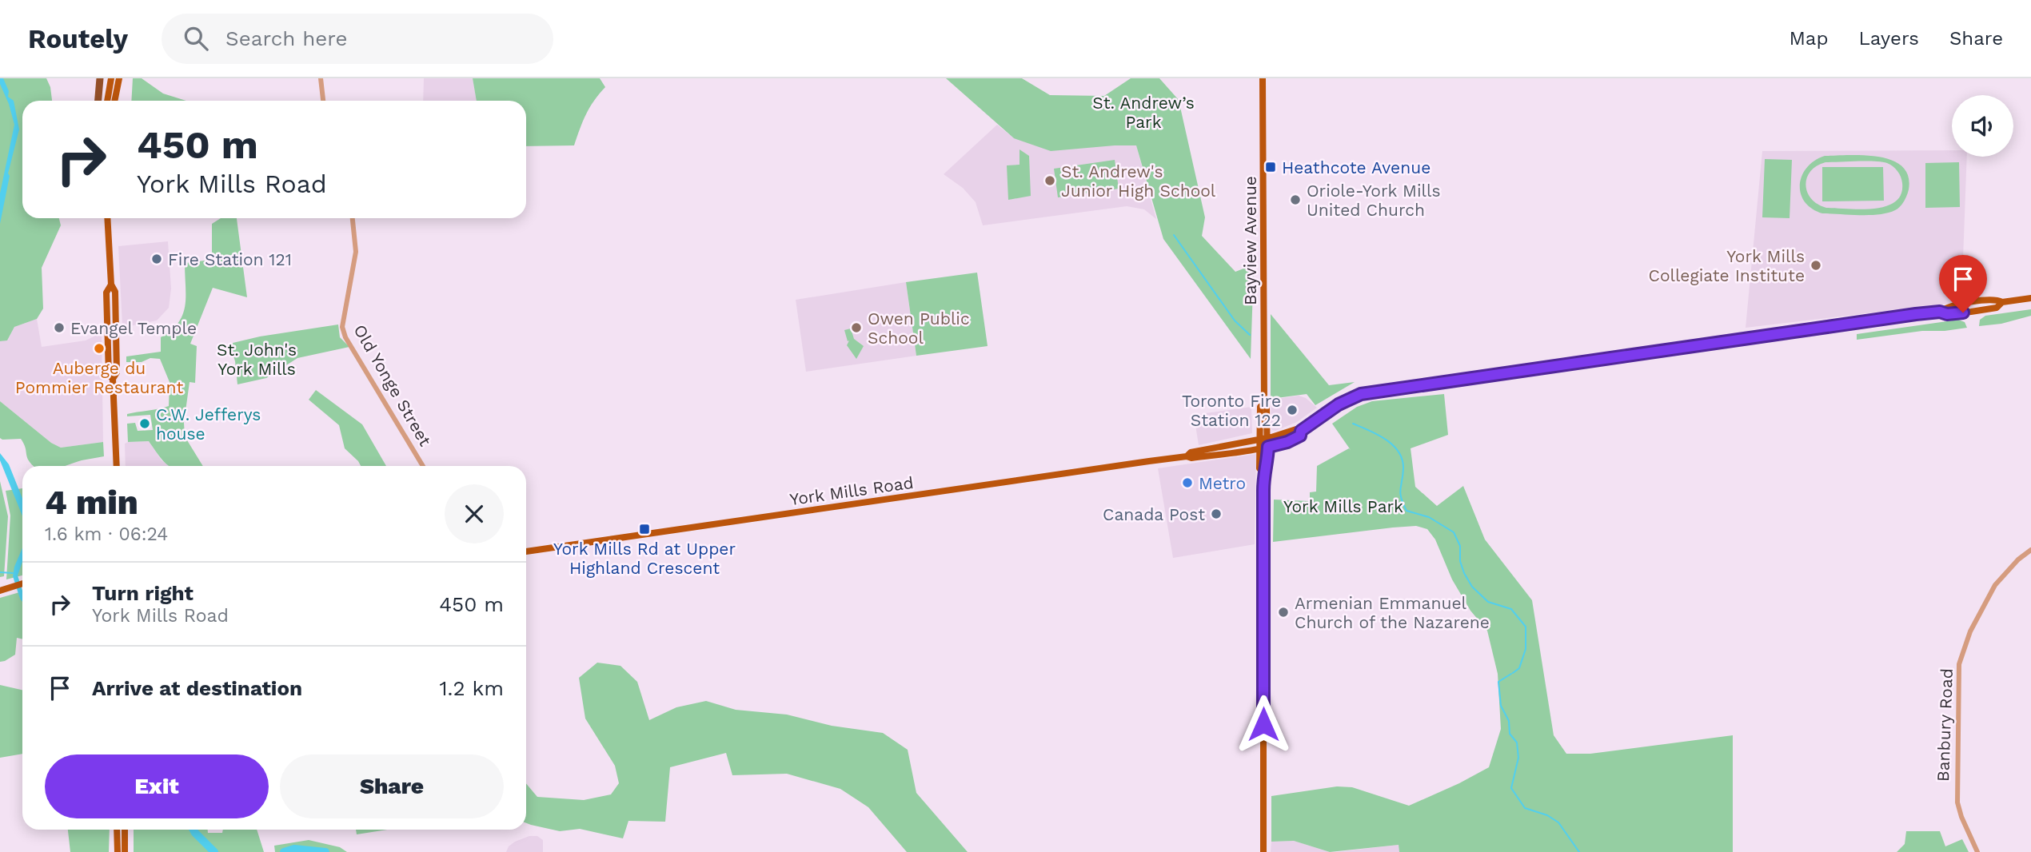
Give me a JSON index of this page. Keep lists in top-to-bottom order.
{
  "streets": {
    "main road": ["Bayview Avenue", "York Mills Road"],
    "street": ["Old Yonge Street", "Banbury Road"]
  },
  "crossings": [
    ["Bayview Avenue", "York Mills Road"]
  ],
  "parks": ["St. Andrew’s Park", "St. John's York Mills", "York Mills Park"],
  "places": {
    "transit": ["Heathcote Avenue", "York Mills Rd at Upper Highland Crescent"],
    "other": [
      "St. Andrew's Junior High School",
      "Oriole-York Mills United Church",
      "Fire Station 121",
      "York Mills Collegiate Institute",
      "Evangel Temple",
      "Owen Public School",
      "Auberge du Pommier Restaurant",
      "Toronto Fire Station 122",
      "C.W. Jefferys house",
      "Metro",
      "Canada Post",
      "Armenian Emmanuel Church of the Nazarene"
    ]
  },
  "page": {
    "header": "Routely",
    "search": "Search here",
    "nav": ["Map", "Layers", "Share"],
    "turn": ["450 m", "York Mills Road"],
    "heading": ["4 min", "1.6 km · 06:24"],
    "list": [
      {
        "name": "Turn right",
        "note": "York Mills Road",
        "value": "450 m"
      },
      {
        "name": "Arrive at destination",
        "value": "1.2 km"
      }
    ],
    "buttons": ["Exit", "Share"]
  }
}
